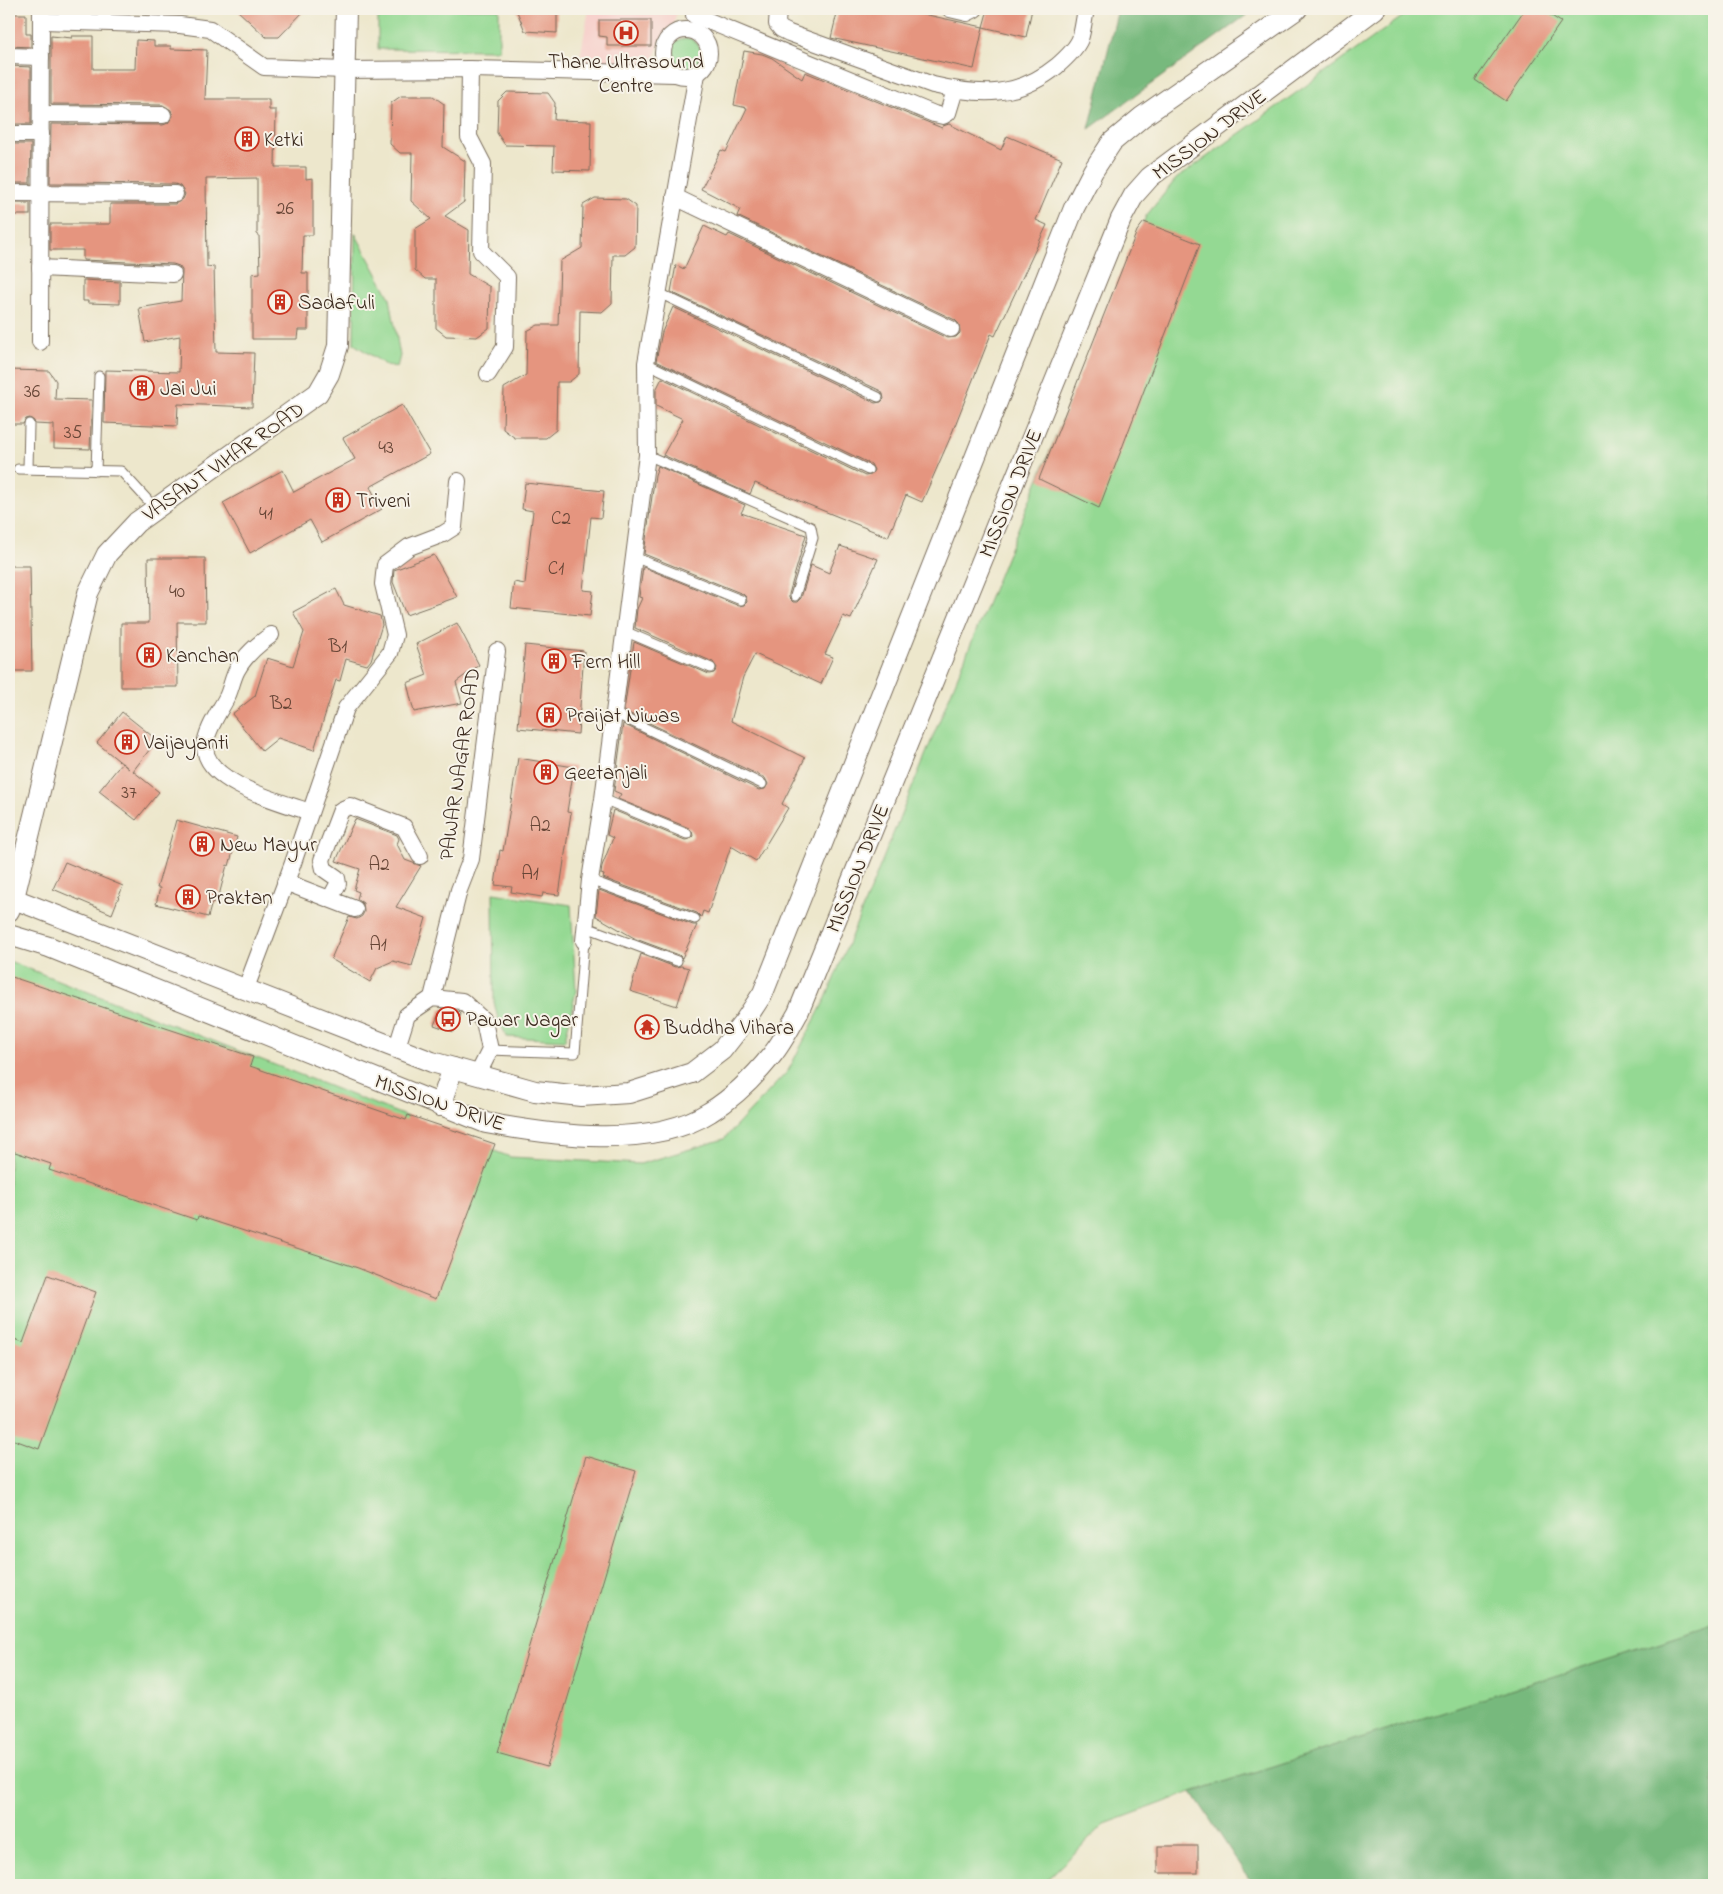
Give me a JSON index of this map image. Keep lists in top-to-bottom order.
{
  "streets": {
    "street": ["MISSION DRIVE", "VASANT VIHAR ROAD", "PAWAR NAGAR ROAD"]
  },
  "crossings": [
    ["MISSION DRIVE", "VASANT VIHAR ROAD"]
  ],
  "places": {
    "hospital": ["Thane Ultrasound Centre"],
    "building": [
      "Ketki",
      "Sadafuli",
      "Jai Jui",
      "Triveni",
      "Kanchan",
      "Fern Hill",
      "Praijat Niwas",
      "Vaijayanti",
      "Geetanjali",
      "New Mayur",
      "Praktan"
    ],
    "bus stop": ["Pawar Nagar"],
    "temple": ["Buddha Vihara"]
  },
  "house_numbers": [
    "26",
    "36",
    "35",
    "43",
    "41",
    "C2",
    "C1",
    "40",
    "B1",
    "B2",
    "37",
    "A2",
    "A2",
    "A1",
    "A1"
  ]
}
